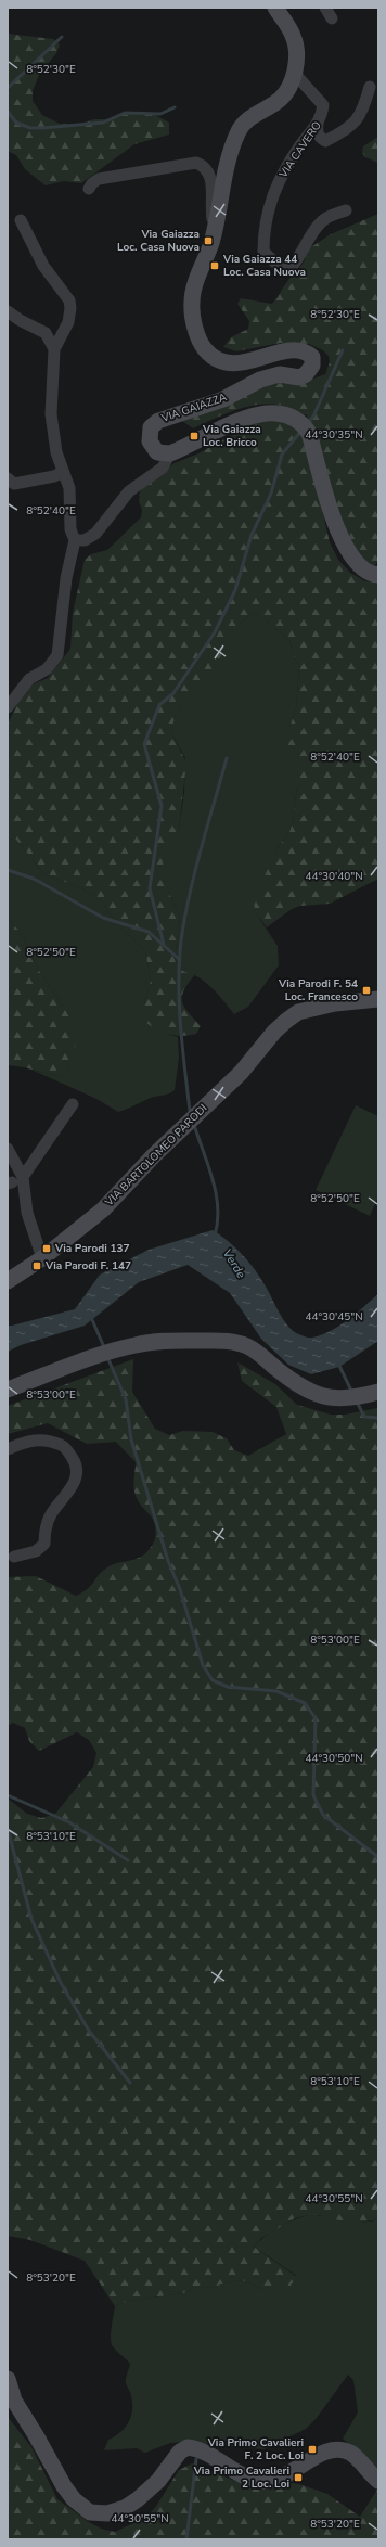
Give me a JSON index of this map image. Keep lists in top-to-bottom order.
{
  "streets": {
    "main road": ["VIA GAIAZZA", "VIA BARTOLOMEO PARODI"],
    "street": ["VIA CAVERO"]
  },
  "crossings": [
    ["VIA CAVERO", "VIA GAIAZZA"]
  ],
  "water": ["Verde"],
  "places": {
    "transit": [
      "Via Gaiazza Loc. Casa Nuova",
      "Via Gaiazza 44 Loc. Casa Nuova",
      "Via Gaiazza Loc. Bricco",
      "Via Parodi F. 54 Loc. Francesco",
      "Via Parodi 137",
      "Via Parodi F. 147",
      "Via Primo Cavalieri F. 2 Loc. Loi",
      "Via Primo Cavalieri 2 Loc. Loi"
    ]
  },
  "coordinates": [
    "8°52'30\"E",
    "44°30'35\"N",
    "8°52'40\"E",
    "44°30'40\"N",
    "8°52'50\"E",
    "44°30'45\"N",
    "8°53'00\"E",
    "44°30'50\"N",
    "8°53'10\"E",
    "44°30'55\"N",
    "8°53'20\"E"
  ]
}
